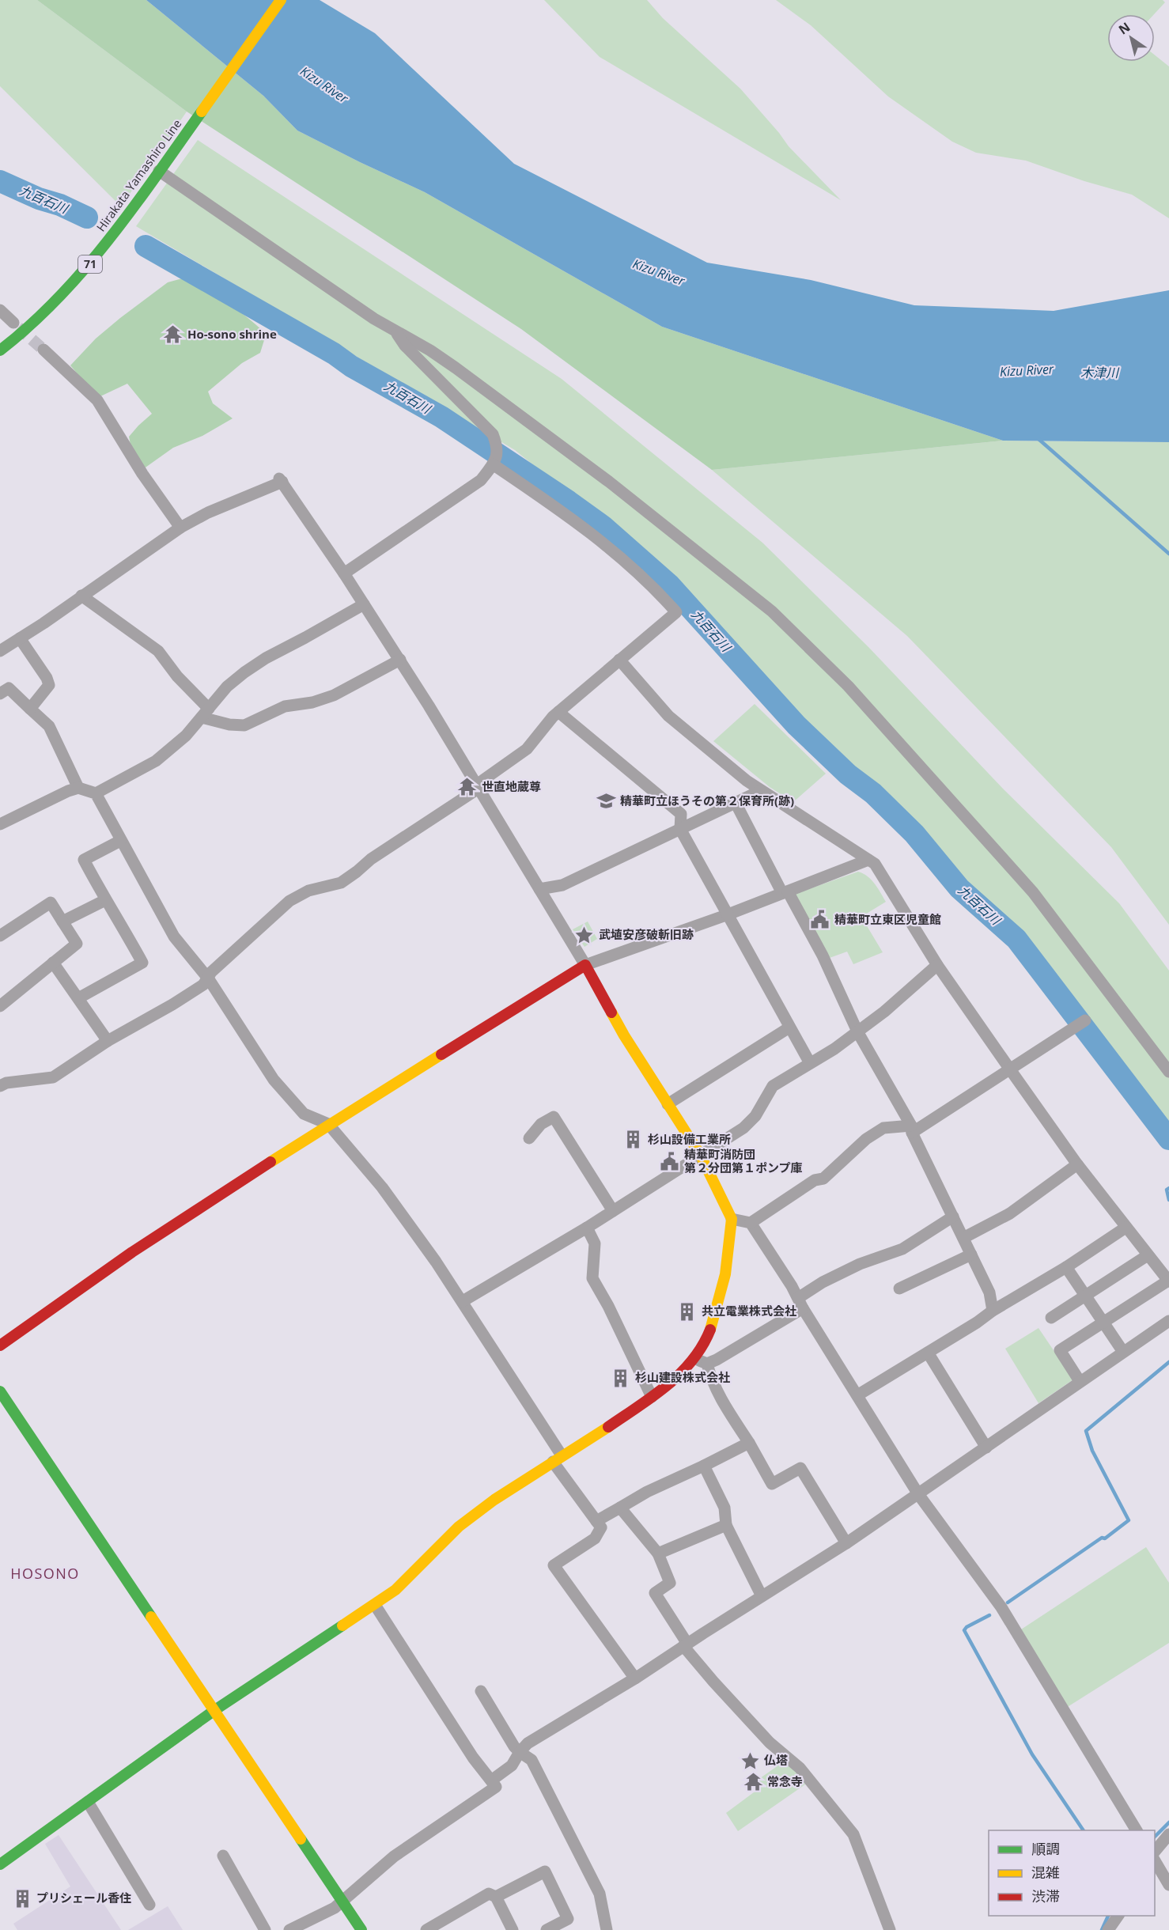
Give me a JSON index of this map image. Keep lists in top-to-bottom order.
{
  "streets": {
    "street": ["Hirakata Yamashiro Line", "71"]
  },
  "districts": ["HOSONO"],
  "water": ["Kizu River", "九百石川", "木津川"],
  "places": {
    "temple": ["Ho-sono shrine", "世直地蔵尊", "常念寺"],
    "school or university": ["精華町立ほうその第２保育所(跡)"],
    "public building": ["精華町立東区児童館", "精華町消防団 第２分団第１ポンプ庫"],
    "place": ["武埴安彦破斬旧跡", "仏塔"],
    "building": [
      "杉山設備工業所",
      "共立電業株式会社",
      "杉山建設株式会社",
      "プリシェール香住"
    ]
  },
  "legend": ["順調", "混雑", "渋滞"],
  "north": "top left"
}
